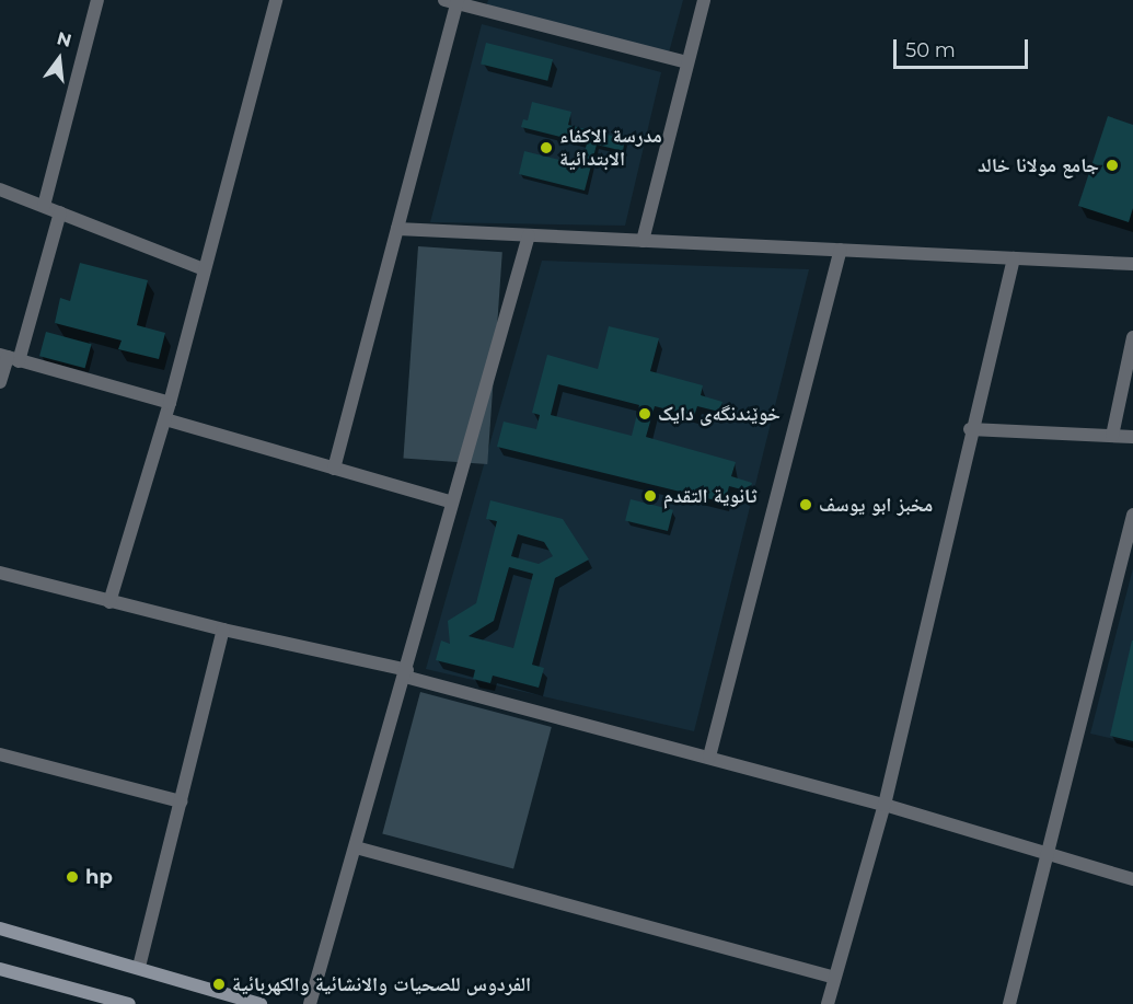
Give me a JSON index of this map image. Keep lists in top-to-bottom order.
{
  "places": [
    "مدرسة الاكفاء الابتدائية",
    "جامع مولانا خالد",
    "خوێندنگەی دایک",
    "ثانوية التقدم",
    "مخبز ابو يوسف",
    "hp",
    "الفردوس للصحيات والانشائية والكهربائية"
  ],
  "scale_bar": "50 m",
  "north": "top"
}
